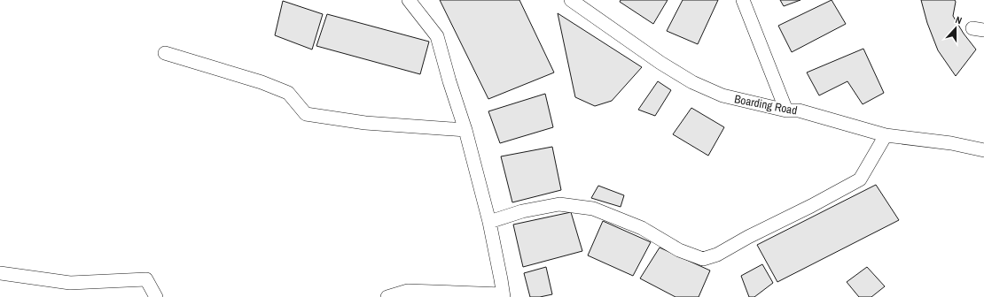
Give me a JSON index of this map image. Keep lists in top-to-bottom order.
{
  "streets": {
    "street": ["Boarding Road"]
  },
  "north": "top"
}
